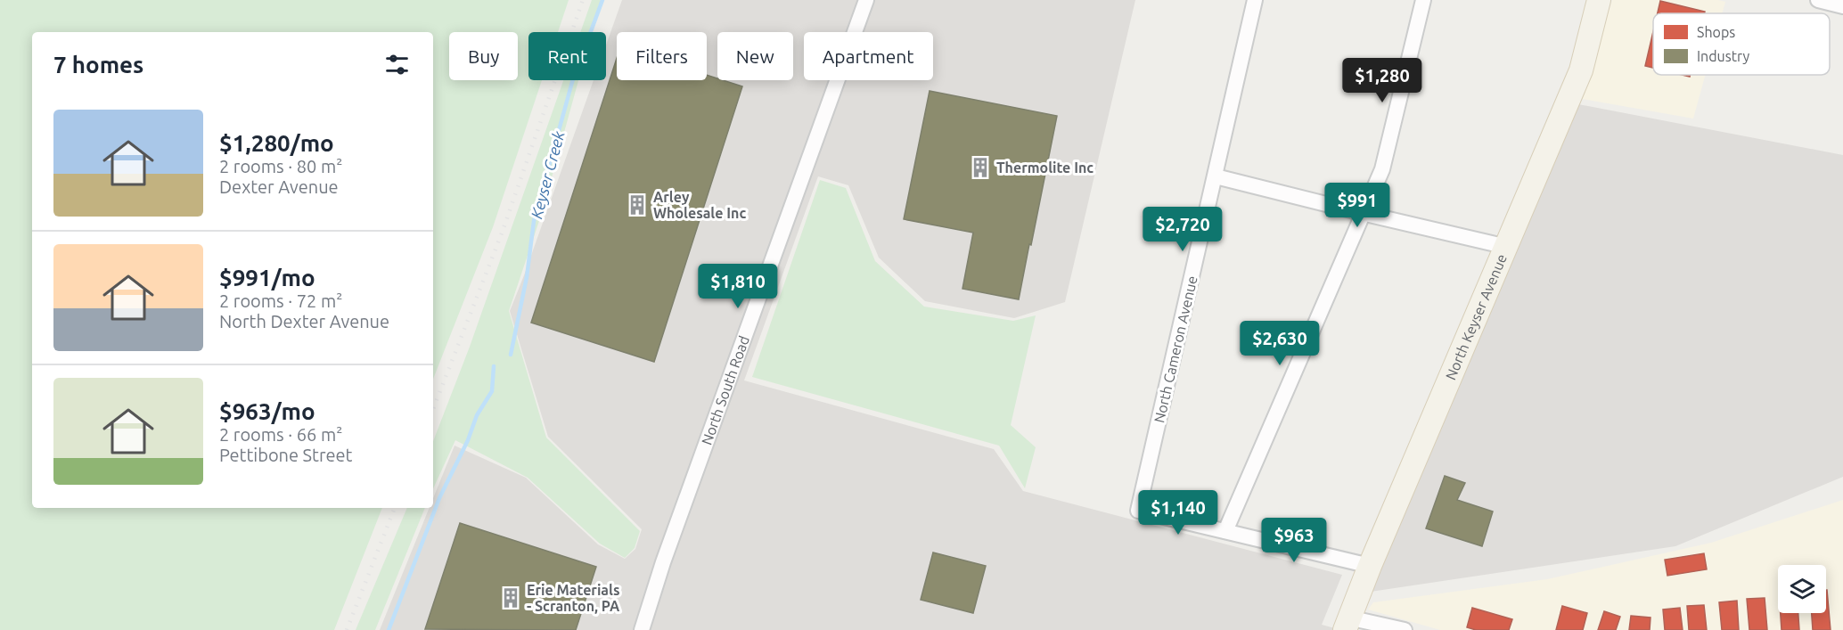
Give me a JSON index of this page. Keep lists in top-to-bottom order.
{
  "streets": {
    "main road": ["North Keyser Avenue"],
    "street": ["North Cameron Avenue", "North South Road"]
  },
  "water": ["Keyser Creek"],
  "places": {
    "building": ["Thermolite Inc", "Arley Wholesale Inc", "Erie Materials - Scranton, PA"]
  },
  "legend": ["Shops", "Industry"],
  "page": {
    "chip": [
      "Buy",
      "Rent",
      "Filters",
      "New",
      "Apartment"
    ],
    "heading": "7 homes",
    "price": [
      "$1,280",
      "$991",
      "$2,720",
      "$1,810",
      "$2,630",
      "$1,140",
      "$963"
    ],
    "list": [
      {
        "name": "$1,280/mo",
        "note": "2 rooms · 80 m² · Dexter Avenue"
      },
      {
        "name": "$991/mo",
        "note": "2 rooms · 72 m² · North Dexter Avenue"
      },
      {
        "name": "$963/mo",
        "note": "2 rooms · 66 m² · Pettibone Street"
      }
    ]
  }
}
